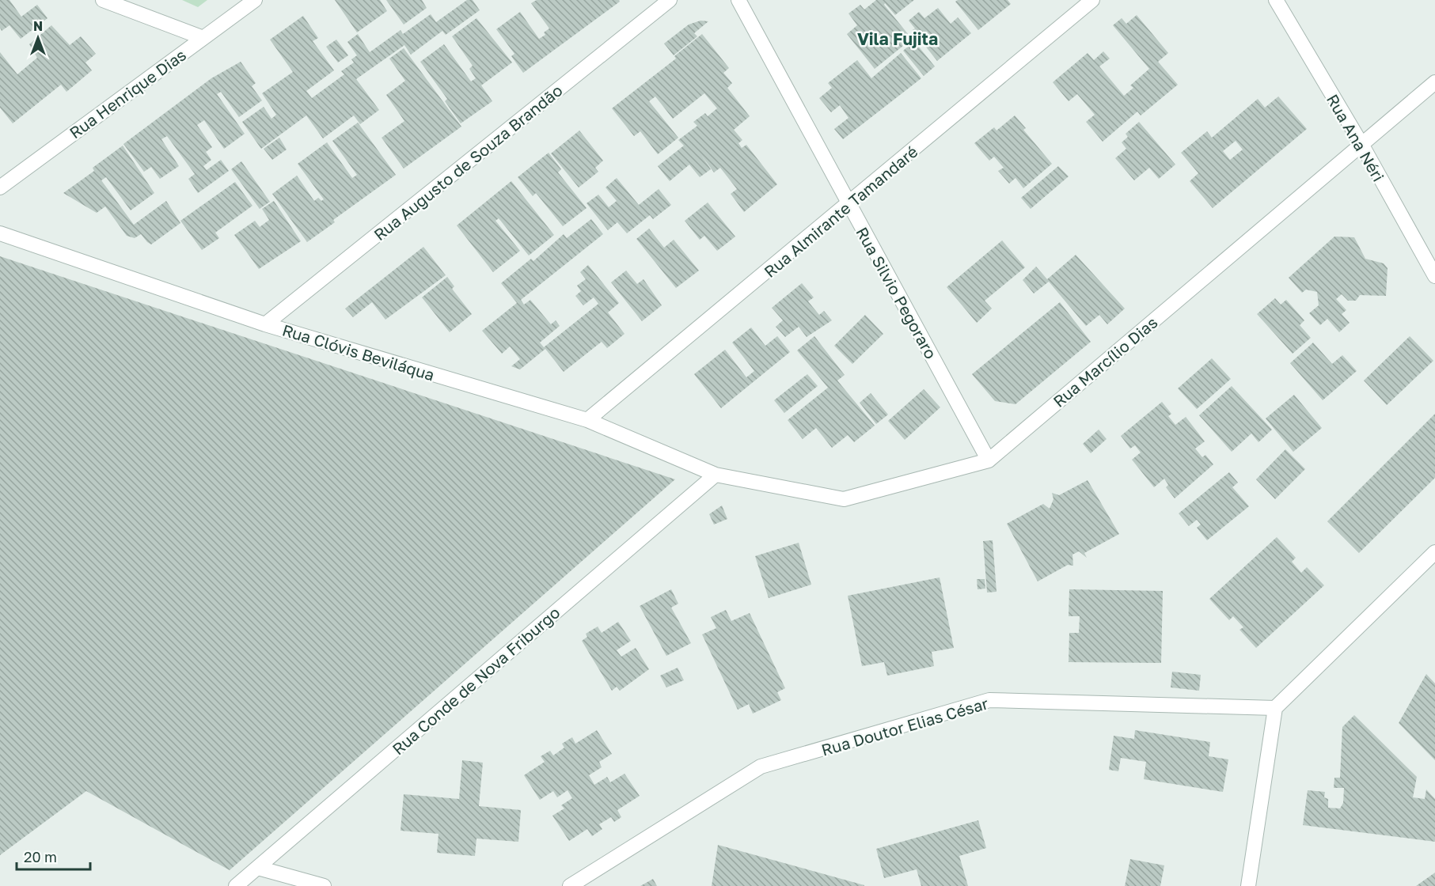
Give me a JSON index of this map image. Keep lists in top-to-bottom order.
{
  "streets": {
    "street": [
      "Rua Henrique Dias",
      "Rua Ana Néri",
      "Rua Augusto de Souza Brandão",
      "Rua Almirante Tamandaré",
      "Rua Silvio Pegoraro",
      "Rua Clóvis Beviláqua",
      "Rua Marcílio Dias",
      "Rua Conde de Nova Friburgo",
      "Rua Doutor Elias César"
    ]
  },
  "crossings": [
    ["Rua Ana Néri", "Rua Marcílio Dias"],
    ["Rua Augusto de Souza Brandão", "Rua Clóvis Beviláqua"],
    ["Rua Almirante Tamandaré", "Rua Silvio Pegoraro"],
    ["Rua Almirante Tamandaré", "Rua Clóvis Beviláqua"],
    ["Rua Silvio Pegoraro", "Rua Marcílio Dias"],
    ["Rua Clóvis Beviláqua", "Rua Marcílio Dias"],
    ["Rua Clóvis Beviláqua", "Rua Conde de Nova Friburgo"],
    ["Rua Marcílio Dias", "Rua Conde de Nova Friburgo"]
  ],
  "districts": ["Vila Fujita"],
  "scale_bar": "20 m",
  "north": "top"
}
